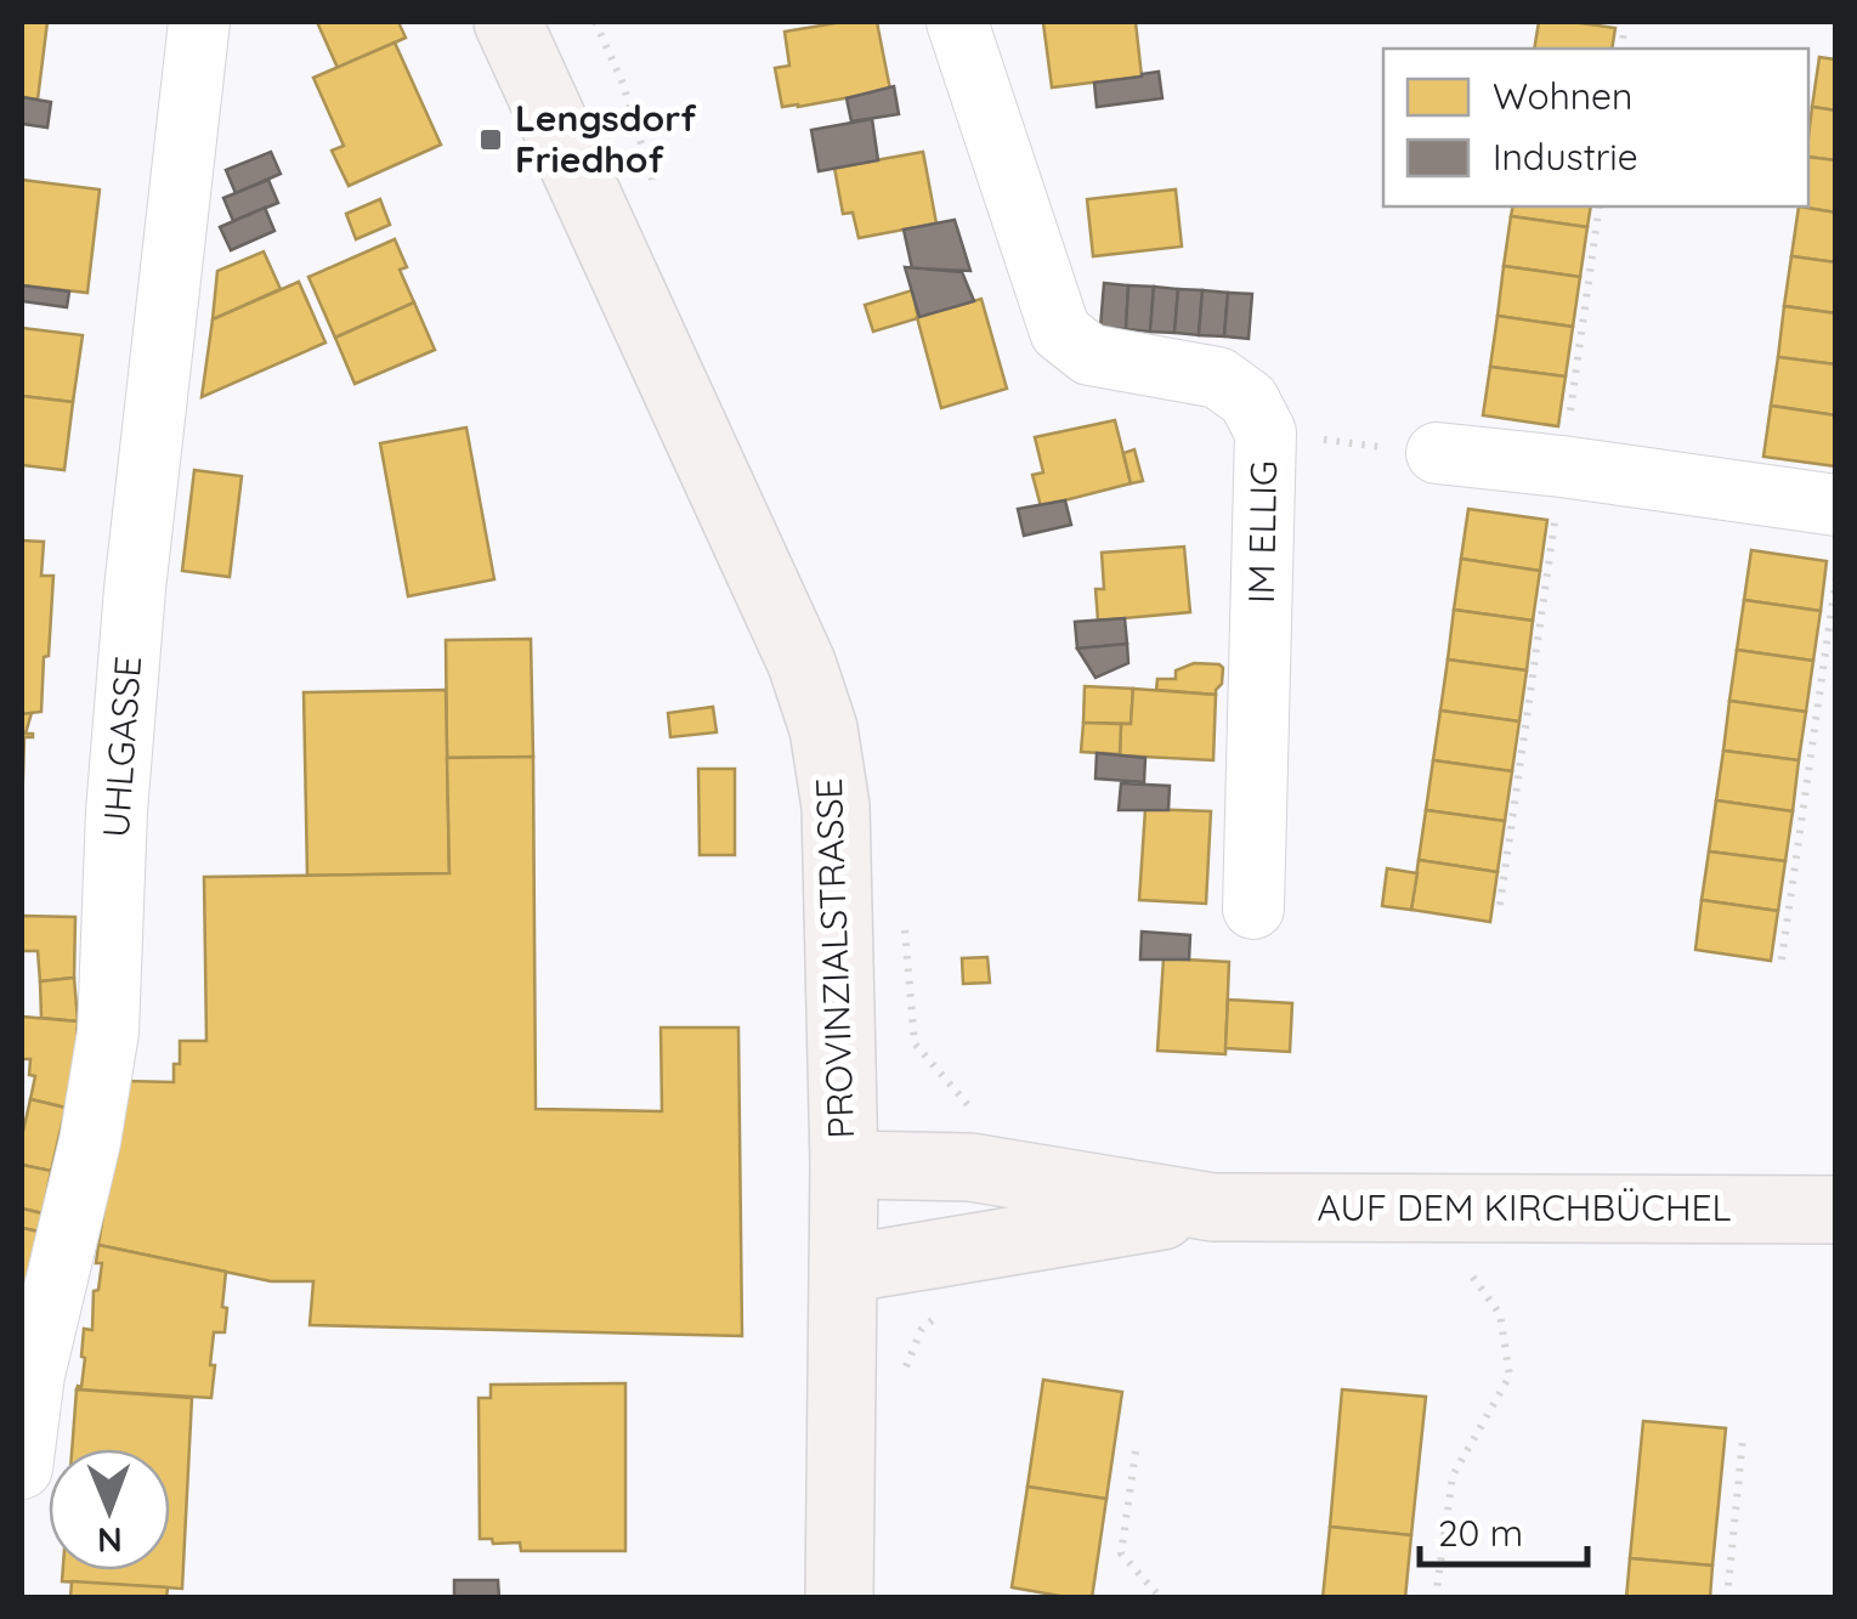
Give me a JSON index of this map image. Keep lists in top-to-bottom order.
{
  "streets": {
    "main road": ["PROVINZIALSTRASSE", "AUF DEM KIRCHBÜCHEL"],
    "street": ["IM ELLIG", "UHLGASSE"]
  },
  "crossings": [
    ["PROVINZIALSTRASSE", "AUF DEM KIRCHBÜCHEL"]
  ],
  "places": {
    "transit": ["Lengsdorf Friedhof"]
  },
  "legend": ["Wohnen", "Industrie"],
  "scale_bar": "20 m",
  "north": "bottom"
}
